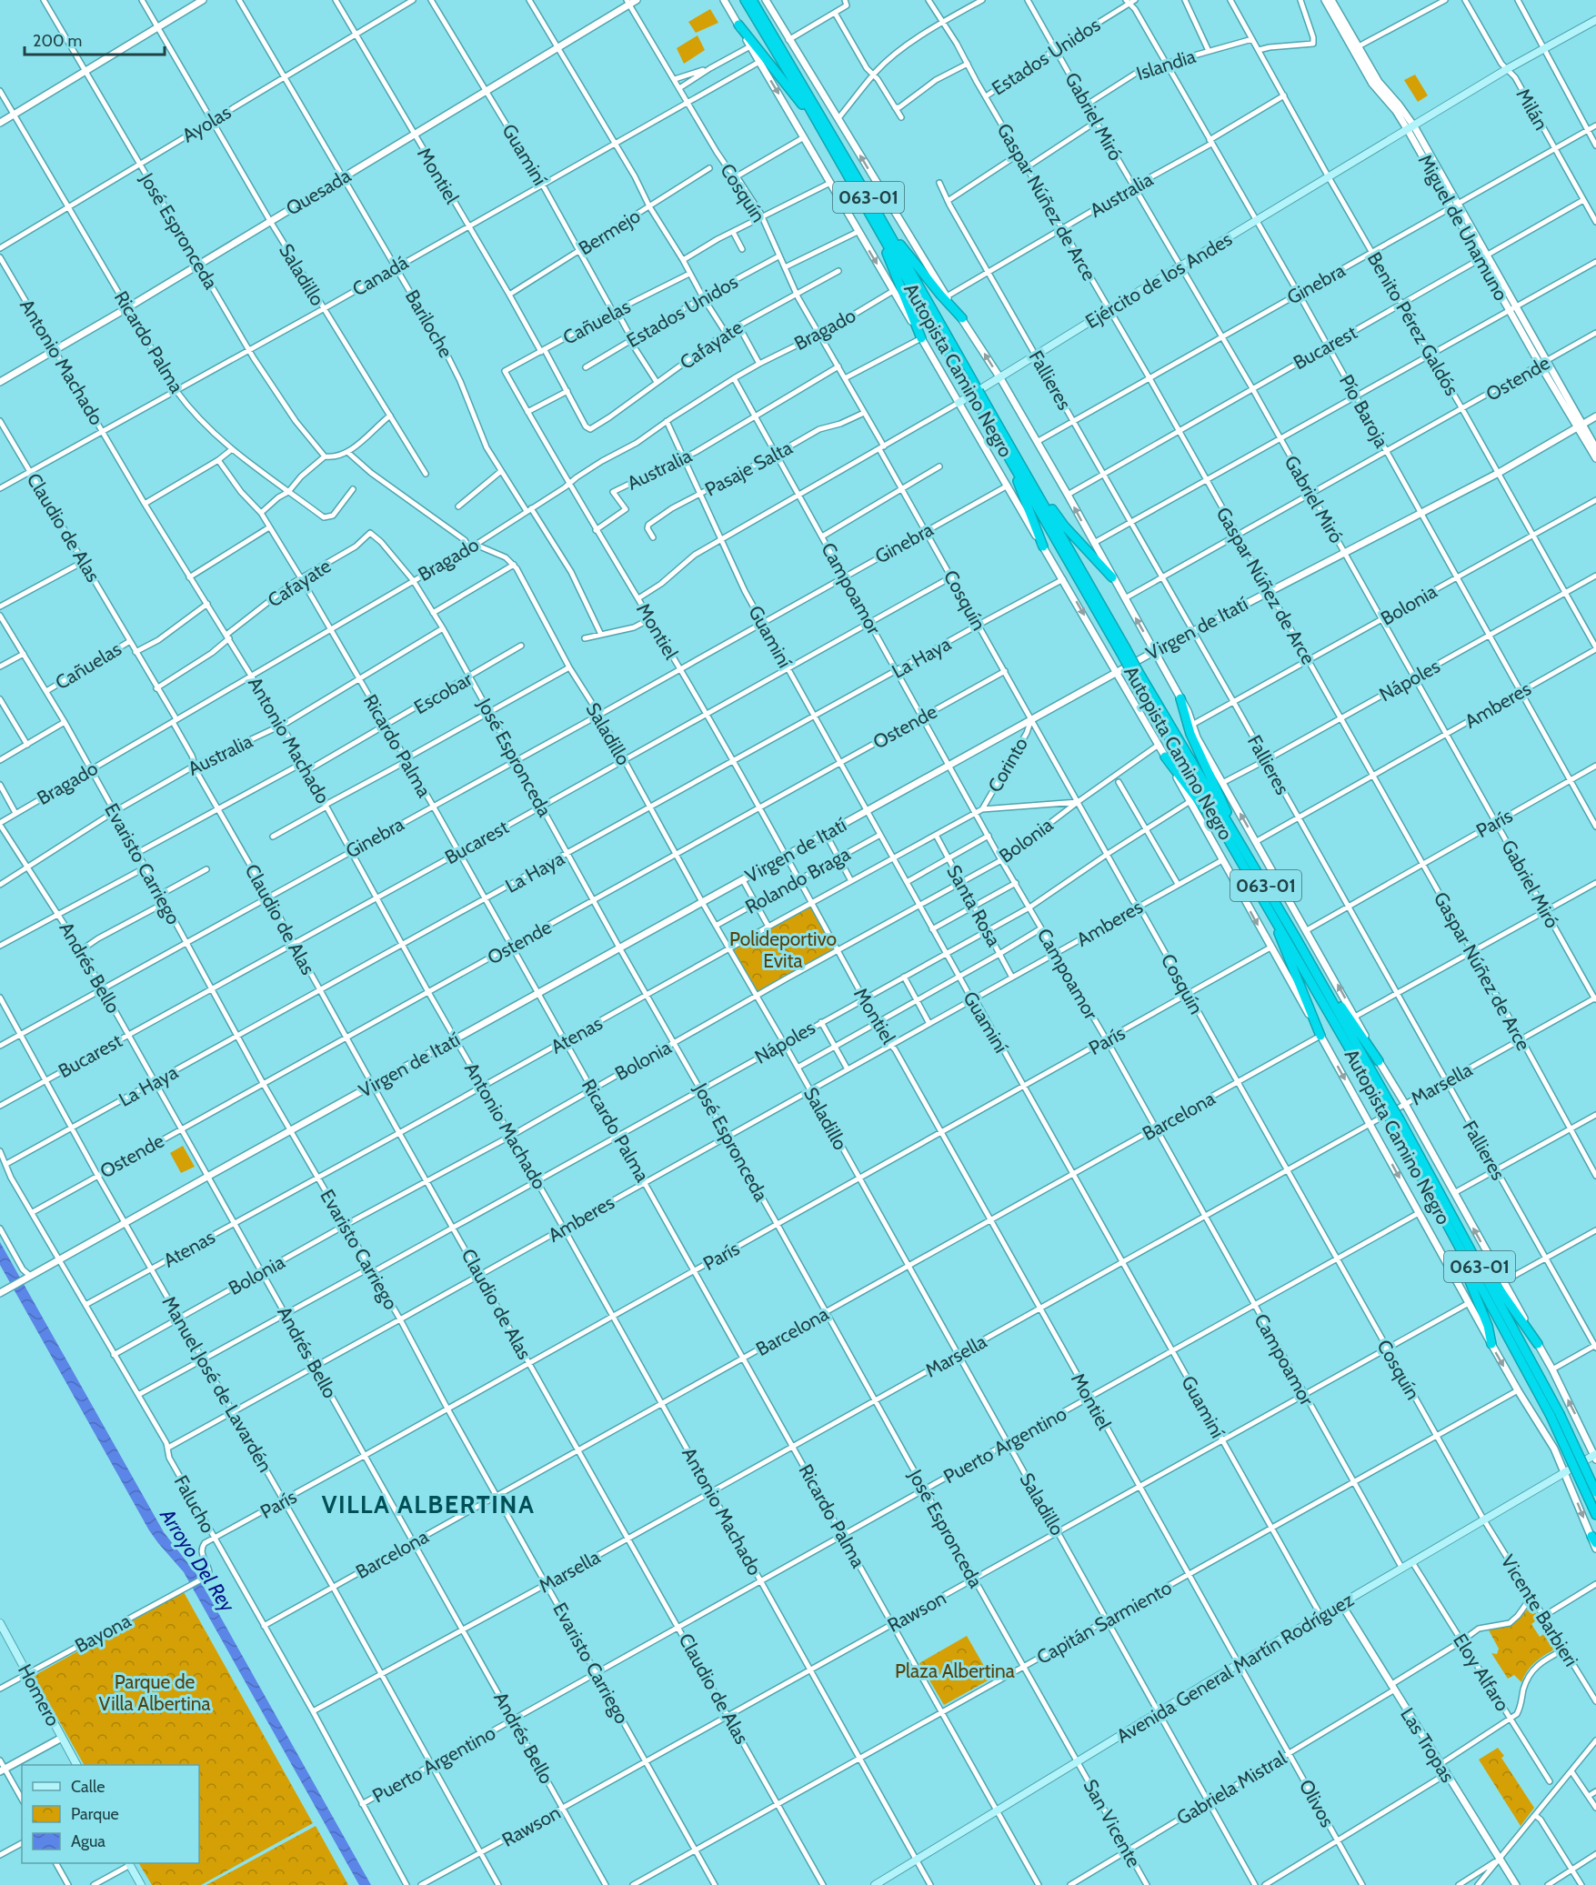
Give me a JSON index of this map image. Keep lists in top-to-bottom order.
{
  "streets": {
    "highway": ["063-01", "Autopista Camino Negro"],
    "main road": ["Ejército de los Andes", "Avenida General Martín Rodríguez", "Homero"],
    "street": [
      "Estados Unidos",
      "Islandia",
      "Milán",
      "Gabriel Miró",
      "Ayolas",
      "Guaminí",
      "Montiel",
      "Quesada",
      "Cosquín",
      "Australia",
      "Gaspar Núñez de Arce",
      "Miguel de Unamuno",
      "José Espronceda",
      "Bermejo",
      "Saladillo",
      "Canadá",
      "Ginebra",
      "Cañuelas",
      "Bariloche",
      "Benito Pérez Galdós",
      "Bragado",
      "Ricardo Palma",
      "Cafayate",
      "Bucarest",
      "Antonio Machado",
      "Ostende",
      "Fallieres",
      "Pío Baroja",
      "Pasaje Salta",
      "Claudio de Alas",
      "Campoamor",
      "Bolonia",
      "Virgen de Itatí",
      "La Haya",
      "Nápoles",
      "Escobar",
      "Amberes",
      "Corinto",
      "París",
      "Evaristo Carriego",
      "Rolando Braga",
      "Santa Rosa",
      "Andrés Bello",
      "Atenas",
      "Marsella",
      "Barcelona",
      "Manuel José de Lavardén",
      "Puerto Argentino",
      "Falucho",
      "Vicente Barbieri",
      "Rawson",
      "Capitán Sarmiento",
      "Bayona",
      "Eloy Alfaro",
      "Las Tropas",
      "Gabriela Mistral",
      "Olivos",
      "San Vicente"
    ]
  },
  "crossings": [
    ["Estados Unidos", "Gabriel Miró"],
    ["Estados Unidos", "Guaminí"],
    ["Estados Unidos", "Cosquín"],
    ["Estados Unidos", "Gaspar Núñez de Arce"],
    ["Estados Unidos", "Pío Baroja"],
    ["Islandia", "Gabriel Miró"],
    ["Islandia", "Benito Pérez Galdós"],
    ["Islandia", "Pío Baroja"],
    ["Milán", "Ejército de los Andes"],
    ["Milán", "Ginebra"],
    ["Milán", "Bucarest"],
    ["Gabriel Miró", "Australia"],
    ["Gabriel Miró", "Ejército de los Andes"],
    ["Gabriel Miró", "Ginebra"],
    ["Gabriel Miró", "Bucarest"],
    ["Gabriel Miró", "Ostende"],
    ["Gabriel Miró", "Bolonia"],
    ["Gabriel Miró", "Virgen de Itatí"],
    ["Gabriel Miró", "Nápoles"],
    ["Gabriel Miró", "Amberes"],
    ["Gabriel Miró", "París"],
    ["Gabriel Miró", "Marsella"],
    ["Ayolas", "Montiel"],
    ["Ayolas", "José Espronceda"],
    ["Ayolas", "Saladillo"],
    ["Ayolas", "Bariloche"],
    ["Ayolas", "Ricardo Palma"],
    ["Guaminí", "Quesada"],
    ["Guaminí", "Australia"],
    ["Guaminí", "Bermejo"],
    ["Guaminí", "Canadá"],
    ["Guaminí", "Ejército de los Andes"],
    ["Guaminí", "Ginebra"],
    ["Guaminí", "Cañuelas"],
    ["Guaminí", "Bragado"],
    ["Guaminí", "Cafayate"],
    ["Guaminí", "Bucarest"],
    ["Guaminí", "Ostende"],
    ["Guaminí", "Pasaje Salta"],
    ["Guaminí", "Bolonia"],
    ["Guaminí", "Virgen de Itatí"],
    ["Guaminí", "La Haya"],
    ["Guaminí", "Nápoles"],
    ["Guaminí", "Amberes"],
    ["Guaminí", "París"],
    ["Guaminí", "Rolando Braga"],
    ["Guaminí", "Atenas"],
    ["Guaminí", "Marsella"],
    ["Guaminí", "Barcelona"],
    ["Guaminí", "Puerto Argentino"],
    ["Guaminí", "Rawson"],
    ["Guaminí", "Capitán Sarmiento"],
    ["Guaminí", "Avenida General Martín Rodríguez"],
    ["Montiel", "Quesada"],
    ["Montiel", "Australia"],
    ["Montiel", "Bermejo"],
    ["Montiel", "Canadá"],
    ["Montiel", "Ejército de los Andes"],
    ["Montiel", "Ginebra"],
    ["Montiel", "Cañuelas"],
    ["Montiel", "Bragado"],
    ["Montiel", "Cafayate"],
    ["Montiel", "Bucarest"],
    ["Montiel", "Ostende"],
    ["Montiel", "Bolonia"],
    ["Montiel", "Virgen de Itatí"],
    ["Montiel", "La Haya"],
    ["Montiel", "Nápoles"],
    ["Montiel", "Amberes"],
    ["Montiel", "París"],
    ["Montiel", "Rolando Braga"],
    ["Montiel", "Atenas"],
    ["Montiel", "Marsella"],
    ["Montiel", "Barcelona"],
    ["Montiel", "Puerto Argentino"],
    ["Montiel", "Rawson"],
    ["Montiel", "Capitán Sarmiento"],
    ["Montiel", "Avenida General Martín Rodríguez"],
    ["Montiel", "Olivos"],
    ["Quesada", "Cosquín"],
    ["Quesada", "José Espronceda"],
    ["Quesada", "Saladillo"],
    ["Quesada", "Bariloche"],
    ["Quesada", "Ricardo Palma"],
    ["Quesada", "Antonio Machado"],
    ["Cosquín", "Australia"],
    ["Cosquín", "Canadá"],
    ["Cosquín", "Ejército de los Andes"],
    ["Cosquín", "Ginebra"],
    ["Cosquín", "Bragado"],
    ["Cosquín", "Cafayate"],
    ["Cosquín", "Bucarest"],
    ["Cosquín", "Ostende"],
    ["Cosquín", "Pasaje Salta"],
    ["Cosquín", "Bolonia"],
    ["Cosquín", "Virgen de Itatí"],
    ["Cosquín", "La Haya"],
    ["Cosquín", "Nápoles"],
    ["Cosquín", "Amberes"],
    ["Cosquín", "Corinto"],
    ["Cosquín", "París"],
    ["Cosquín", "Atenas"],
    ["Cosquín", "Marsella"],
    ["Cosquín", "Barcelona"],
    ["Cosquín", "Puerto Argentino"],
    ["Cosquín", "Vicente Barbieri"],
    ["Cosquín", "Rawson"],
    ["Cosquín", "Capitán Sarmiento"],
    ["Cosquín", "Avenida General Martín Rodríguez"],
    ["Australia", "Gaspar Núñez de Arce"],
    ["Australia", "José Espronceda"],
    ["Australia", "Benito Pérez Galdós"],
    ["Australia", "Ricardo Palma"],
    ["Australia", "Antonio Machado"],
    ["Australia", "Fallieres"],
    ["Australia", "Pío Baroja"],
    ["Australia", "Claudio de Alas"],
    ["Australia", "Campoamor"],
    ["Australia", "Evaristo Carriego"],
    ["Australia", "Andrés Bello"],
    ["Gaspar Núñez de Arce", "Ejército de los Andes"],
    ["Gaspar Núñez de Arce", "Ginebra"],
    ["Gaspar Núñez de Arce", "Bucarest"],
    ["Gaspar Núñez de Arce", "Ostende"],
    ["Gaspar Núñez de Arce", "Bolonia"],
    ["Gaspar Núñez de Arce", "Virgen de Itatí"],
    ["Gaspar Núñez de Arce", "Nápoles"],
    ["Gaspar Núñez de Arce", "Amberes"],
    ["Gaspar Núñez de Arce", "París"],
    ["Gaspar Núñez de Arce", "Marsella"],
    ["Miguel de Unamuno", "Ejército de los Andes"],
    ["Miguel de Unamuno", "Ginebra"],
    ["Miguel de Unamuno", "Bucarest"],
    ["Miguel de Unamuno", "Ostende"],
    ["Miguel de Unamuno", "Virgen de Itatí"],
    ["José Espronceda", "Canadá"],
    ["José Espronceda", "Ginebra"],
    ["José Espronceda", "Bragado"],
    ["José Espronceda", "Cafayate"],
    ["José Espronceda", "Bucarest"],
    ["José Espronceda", "Ostende"],
    ["José Espronceda", "Bolonia"],
    ["José Espronceda", "Virgen de Itatí"],
    ["José Espronceda", "La Haya"],
    ["José Espronceda", "Nápoles"],
    ["José Espronceda", "Escobar"],
    ["José Espronceda", "Amberes"],
    ["José Espronceda", "París"],
    ["José Espronceda", "Atenas"],
    ["José Espronceda", "Marsella"],
    ["José Espronceda", "Barcelona"],
    ["José Espronceda", "Puerto Argentino"],
    ["José Espronceda", "Rawson"],
    ["José Espronceda", "Capitán Sarmiento"],
    ["José Espronceda", "Avenida General Martín Rodríguez"],
    ["José Espronceda", "San Vicente"],
    ["Saladillo", "Canadá"],
    ["Saladillo", "Ginebra"],
    ["Saladillo", "Bucarest"],
    ["Saladillo", "Ostende"],
    ["Saladillo", "Bolonia"],
    ["Saladillo", "Virgen de Itatí"],
    ["Saladillo", "La Haya"],
    ["Saladillo", "Nápoles"],
    ["Saladillo", "Amberes"],
    ["Saladillo", "París"],
    ["Saladillo", "Rolando Braga"],
    ["Saladillo", "Atenas"],
    ["Saladillo", "Marsella"],
    ["Saladillo", "Barcelona"],
    ["Saladillo", "Puerto Argentino"],
    ["Saladillo", "Rawson"],
    ["Saladillo", "Capitán Sarmiento"],
    ["Saladillo", "Avenida General Martín Rodríguez"],
    ["Saladillo", "Gabriela Mistral"],
    ["Canadá", "Bariloche"],
    ["Canadá", "Ricardo Palma"],
    ["Canadá", "Antonio Machado"],
    ["Canadá", "Claudio de Alas"],
    ["Ejército de los Andes", "Benito Pérez Galdós"],
    ["Ejército de los Andes", "Fallieres"],
    ["Ejército de los Andes", "Pío Baroja"],
    ["Ejército de los Andes", "Campoamor"],
    ["Ginebra", "Benito Pérez Galdós"],
    ["Ginebra", "Ricardo Palma"],
    ["Ginebra", "Antonio Machado"],
    ["Ginebra", "Fallieres"],
    ["Ginebra", "Pío Baroja"],
    ["Ginebra", "Claudio de Alas"],
    ["Ginebra", "Campoamor"],
    ["Ginebra", "Evaristo Carriego"],
    ["Ginebra", "Andrés Bello"],
    ["Ginebra", "Manuel José de Lavardén"],
    ["Cañuelas", "Antonio Machado"],
    ["Cañuelas", "Claudio de Alas"],
    ["Cañuelas", "Evaristo Carriego"],
    ["Bariloche", "Bragado"],
    ["Benito Pérez Galdós", "Bucarest"],
    ["Benito Pérez Galdós", "Ostende"],
    ["Benito Pérez Galdós", "Bolonia"],
    ["Benito Pérez Galdós", "Virgen de Itatí"],
    ["Benito Pérez Galdós", "Nápoles"],
    ["Benito Pérez Galdós", "Amberes"],
    ["Bragado", "Ricardo Palma"],
    ["Bragado", "Antonio Machado"],
    ["Bragado", "Claudio de Alas"],
    ["Bragado", "Campoamor"],
    ["Bragado", "Evaristo Carriego"],
    ["Bragado", "Andrés Bello"],
    ["Ricardo Palma", "Cafayate"],
    ["Ricardo Palma", "Bucarest"],
    ["Ricardo Palma", "Ostende"],
    ["Ricardo Palma", "Bolonia"],
    ["Ricardo Palma", "Virgen de Itatí"],
    ["Ricardo Palma", "La Haya"],
    ["Ricardo Palma", "Nápoles"],
    ["Ricardo Palma", "Escobar"],
    ["Ricardo Palma", "Amberes"],
    ["Ricardo Palma", "París"],
    ["Ricardo Palma", "Atenas"],
    ["Ricardo Palma", "Marsella"],
    ["Ricardo Palma", "Barcelona"],
    ["Ricardo Palma", "Puerto Argentino"],
    ["Ricardo Palma", "Rawson"],
    ["Ricardo Palma", "Capitán Sarmiento"],
    ["Ricardo Palma", "Avenida General Martín Rodríguez"],
    ["Cafayate", "Antonio Machado"],
    ["Cafayate", "Claudio de Alas"],
    ["Bucarest", "Antonio Machado"],
    ["Bucarest", "Fallieres"],
    ["Bucarest", "Pío Baroja"],
    ["Bucarest", "Claudio de Alas"],
    ["Bucarest", "Campoamor"],
    ["Bucarest", "Evaristo Carriego"],
    ["Bucarest", "Andrés Bello"],
    ["Bucarest", "Manuel José de Lavardén"],
    ["Antonio Machado", "Ostende"],
    ["Antonio Machado", "Bolonia"],
    ["Antonio Machado", "Virgen de Itatí"],
    ["Antonio Machado", "La Haya"],
    ["Antonio Machado", "Nápoles"],
    ["Antonio Machado", "Escobar"],
    ["Antonio Machado", "Amberes"],
    ["Antonio Machado", "París"],
    ["Antonio Machado", "Atenas"],
    ["Antonio Machado", "Marsella"],
    ["Antonio Machado", "Barcelona"],
    ["Antonio Machado", "Puerto Argentino"],
    ["Antonio Machado", "Rawson"],
    ["Antonio Machado", "Capitán Sarmiento"],
    ["Antonio Machado", "Avenida General Martín Rodríguez"],
    ["Ostende", "Fallieres"],
    ["Ostende", "Pío Baroja"],
    ["Ostende", "Claudio de Alas"],
    ["Ostende", "Campoamor"],
    ["Ostende", "Evaristo Carriego"],
    ["Ostende", "Andrés Bello"],
    ["Ostende", "Manuel José de Lavardén"],
    ["Ostende", "Falucho"],
    ["Fallieres", "Bolonia"],
    ["Fallieres", "Virgen de Itatí"],
    ["Fallieres", "Nápoles"],
    ["Fallieres", "Amberes"],
    ["Fallieres", "París"],
    ["Fallieres", "Marsella"],
    ["Pío Baroja", "Bolonia"],
    ["Pío Baroja", "Virgen de Itatí"],
    ["Pío Baroja", "Nápoles"],
    ["Pío Baroja", "Amberes"],
    ["Pío Baroja", "París"],
    ["Pasaje Salta", "Campoamor"],
    ["Claudio de Alas", "Bolonia"],
    ["Claudio de Alas", "Virgen de Itatí"],
    ["Claudio de Alas", "La Haya"],
    ["Claudio de Alas", "Nápoles"],
    ["Claudio de Alas", "Amberes"],
    ["Claudio de Alas", "París"],
    ["Claudio de Alas", "Atenas"],
    ["Claudio de Alas", "Marsella"],
    ["Claudio de Alas", "Barcelona"],
    ["Claudio de Alas", "Puerto Argentino"],
    ["Claudio de Alas", "Rawson"],
    ["Claudio de Alas", "Capitán Sarmiento"],
    ["Campoamor", "Bolonia"],
    ["Campoamor", "Virgen de Itatí"],
    ["Campoamor", "La Haya"],
    ["Campoamor", "Nápoles"],
    ["Campoamor", "Amberes"],
    ["Campoamor", "Corinto"],
    ["Campoamor", "París"],
    ["Campoamor", "Atenas"],
    ["Campoamor", "Marsella"],
    ["Campoamor", "Barcelona"],
    ["Campoamor", "Puerto Argentino"],
    ["Campoamor", "Rawson"],
    ["Campoamor", "Capitán Sarmiento"],
    ["Campoamor", "Avenida General Martín Rodríguez"],
    ["Bolonia", "Evaristo Carriego"],
    ["Bolonia", "Santa Rosa"],
    ["Bolonia", "Andrés Bello"],
    ["Bolonia", "Atenas"],
    ["Bolonia", "Manuel José de Lavardén"],
    ["Bolonia", "Falucho"],
    ["Virgen de Itatí", "Corinto"],
    ["Virgen de Itatí", "Evaristo Carriego"],
    ["Virgen de Itatí", "Andrés Bello"],
    ["Virgen de Itatí", "Manuel José de Lavardén"],
    ["Virgen de Itatí", "Falucho"],
    ["La Haya", "Evaristo Carriego"],
    ["La Haya", "Andrés Bello"],
    ["La Haya", "Manuel José de Lavardén"],
    ["La Haya", "Falucho"],
    ["Nápoles", "Evaristo Carriego"],
    ["Nápoles", "Santa Rosa"],
    ["Nápoles", "Andrés Bello"],
    ["Nápoles", "Manuel José de Lavardén"],
    ["Nápoles", "Falucho"],
    ["Amberes", "Evaristo Carriego"],
    ["Amberes", "Santa Rosa"],
    ["Amberes", "Andrés Bello"],
    ["Amberes", "Manuel José de Lavardén"],
    ["Amberes", "Falucho"],
    ["Corinto", "Atenas"],
    ["París", "Evaristo Carriego"],
    ["París", "Andrés Bello"],
    ["París", "Manuel José de Lavardén"],
    ["París", "Falucho"],
    ["París", "Bayona"],
    ["Evaristo Carriego", "Atenas"],
    ["Evaristo Carriego", "Marsella"],
    ["Evaristo Carriego", "Barcelona"],
    ["Evaristo Carriego", "Puerto Argentino"],
    ["Evaristo Carriego", "Rawson"],
    ["Evaristo Carriego", "Capitán Sarmiento"],
    ["Santa Rosa", "Atenas"],
    ["Andrés Bello", "Atenas"],
    ["Andrés Bello", "Marsella"],
    ["Andrés Bello", "Barcelona"],
    ["Andrés Bello", "Puerto Argentino"],
    ["Andrés Bello", "Rawson"],
    ["Atenas", "Manuel José de Lavardén"],
    ["Atenas", "Falucho"],
    ["Marsella", "Manuel José de Lavardén"],
    ["Marsella", "Falucho"],
    ["Barcelona", "Manuel José de Lavardén"],
    ["Barcelona", "Falucho"],
    ["Manuel José de Lavardén", "Puerto Argentino"],
    ["Manuel José de Lavardén", "Rawson"],
    ["Puerto Argentino", "Falucho"],
    ["Falucho", "Bayona"],
    ["Vicente Barbieri", "Avenida General Martín Rodríguez"],
    ["Vicente Barbieri", "Gabriela Mistral"],
    ["Bayona", "Homero"],
    ["Avenida General Martín Rodríguez", "Eloy Alfaro"],
    ["Avenida General Martín Rodríguez", "Las Tropas"],
    ["Avenida General Martín Rodríguez", "Olivos"],
    ["Avenida General Martín Rodríguez", "San Vicente"],
    ["Eloy Alfaro", "Gabriela Mistral"],
    ["Las Tropas", "Gabriela Mistral"],
    ["Gabriela Mistral", "Olivos"],
    ["Gabriela Mistral", "San Vicente"]
  ],
  "districts": ["VILLA ALBERTINA"],
  "water": ["Arroyo Del Rey"],
  "parks": ["Polideportivo Evita", "Plaza Albertina", "Parque de Villa Albertina"],
  "legend": ["Calle", "Parque", "Agua"],
  "scale_bar": "200 m"
}
